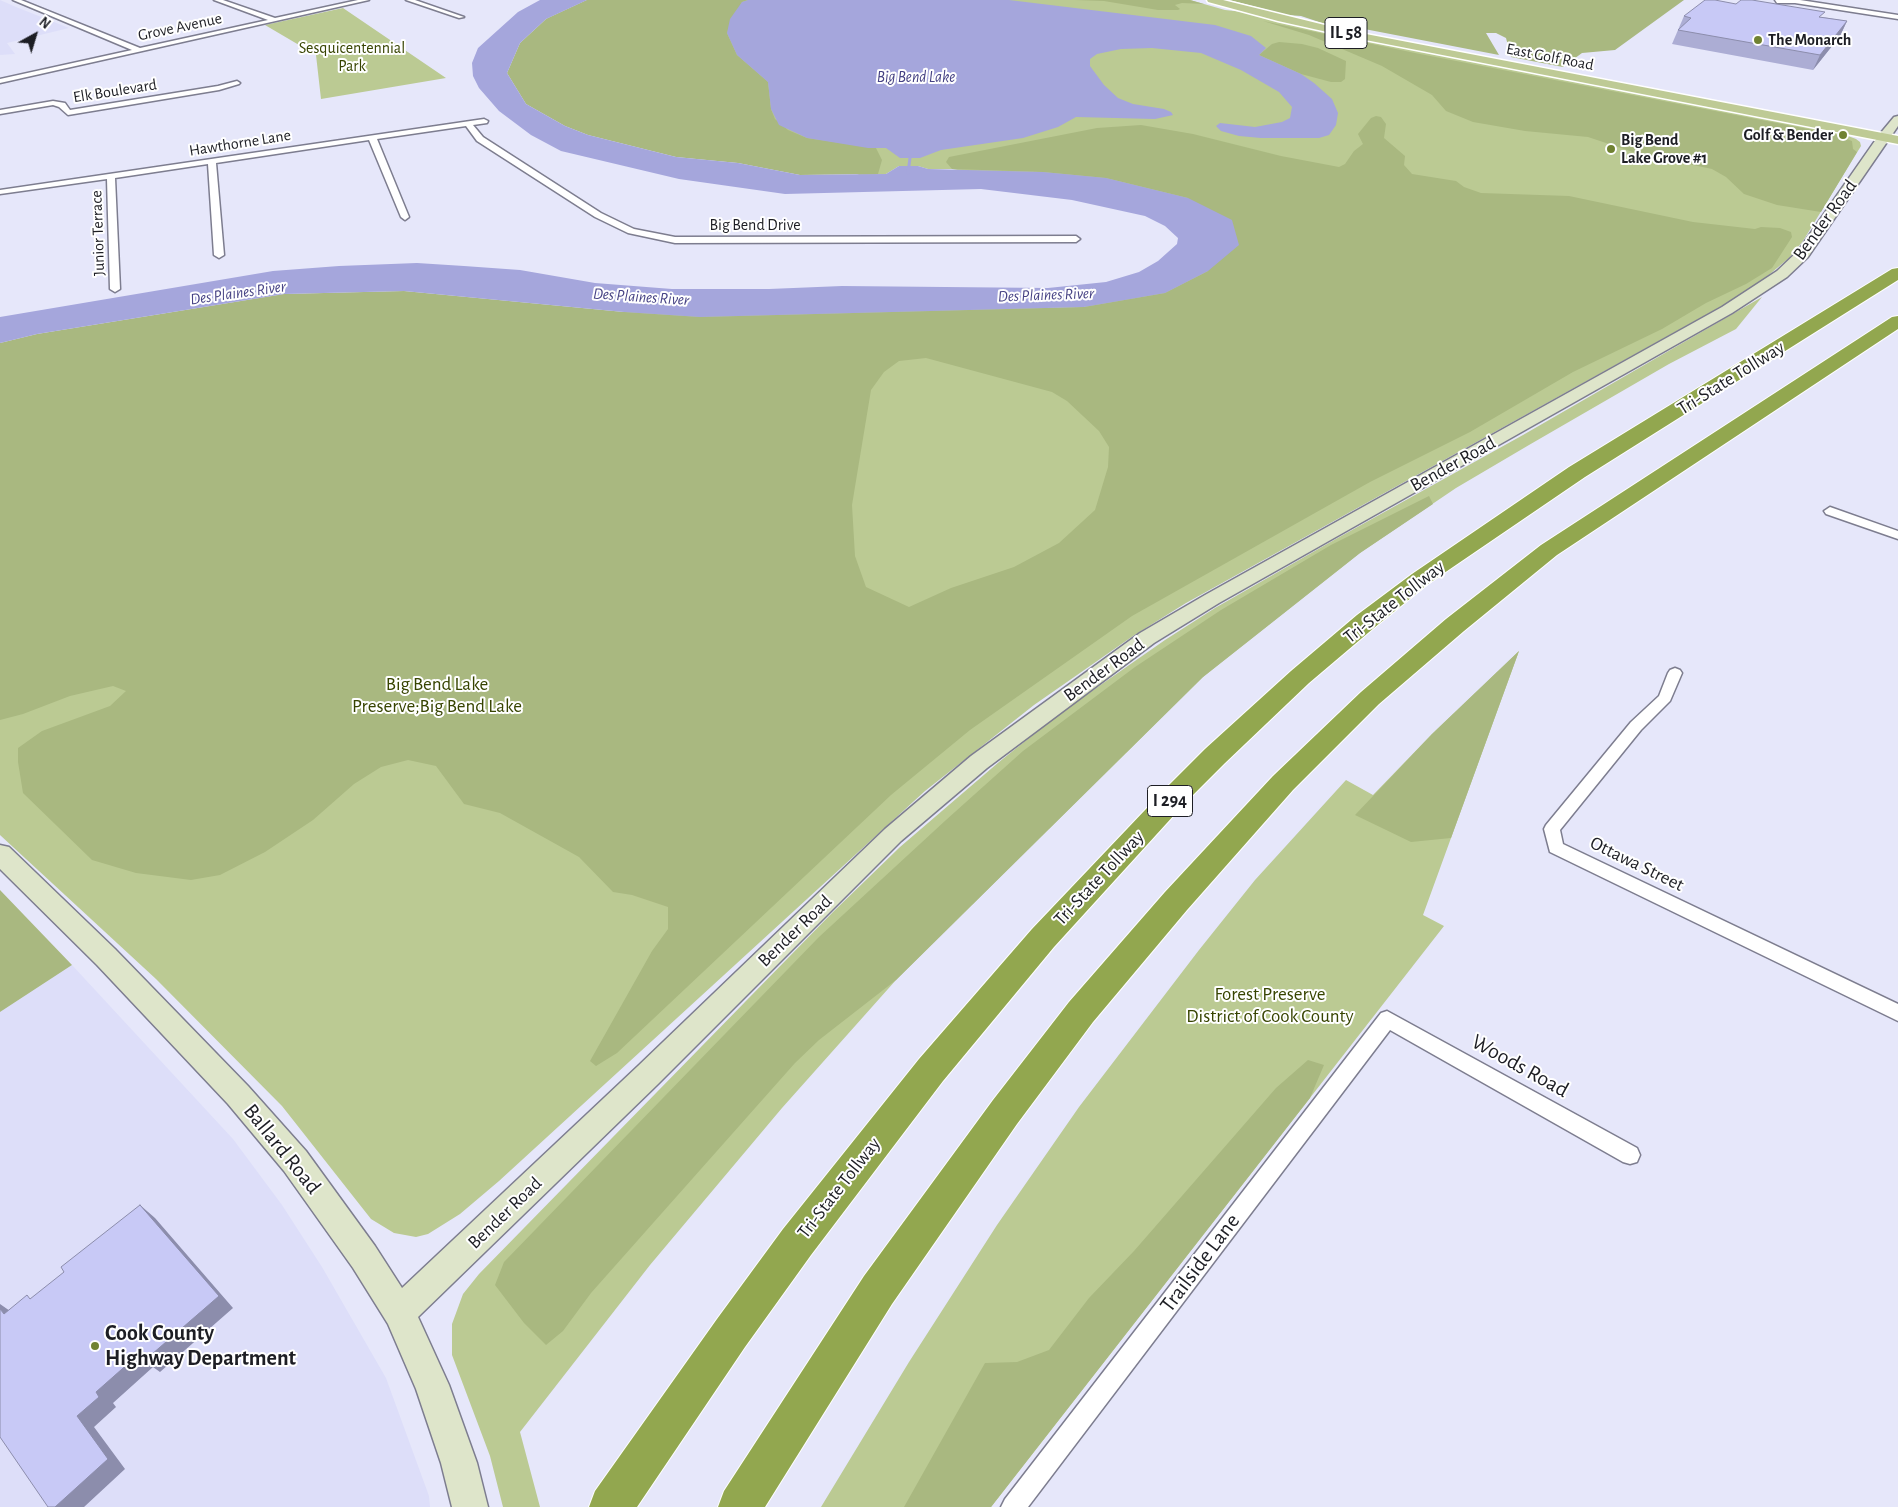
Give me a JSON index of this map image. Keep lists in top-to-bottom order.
{
  "streets": {
    "highway": ["Tri-State Tollway", "I 294"],
    "main road": ["IL 58", "East Golf Road"],
    "street": [
      "Grove Avenue",
      "Elk Boulevard",
      "Hawthorne Lane",
      "Bender Road",
      "Big Bend Drive",
      "Junior Terrace",
      "Ottawa Street",
      "Woods Road",
      "Ballard Road",
      "Trailside Lane"
    ]
  },
  "crossings": [
    ["IL 58", "East Golf Road"],
    ["IL 58", "Bender Road"],
    ["East Golf Road", "Bender Road"],
    ["Hawthorne Lane", "Big Bend Drive"],
    ["Hawthorne Lane", "Junior Terrace"],
    ["Bender Road", "Ballard Road"],
    ["Woods Road", "Trailside Lane"]
  ],
  "water": ["Big Bend Lake", "Des Plaines River"],
  "parks": ["Sesquicentennial Park", "Big Bend Lake Preserve;Big Bend Lake", "Forest Preserve District of Cook County"],
  "places": [
    "The Monarch",
    "Golf & Bender",
    "Big Bend Lake Grove #1",
    "Cook County Highway Department"
  ],
  "north": "top right"
}
